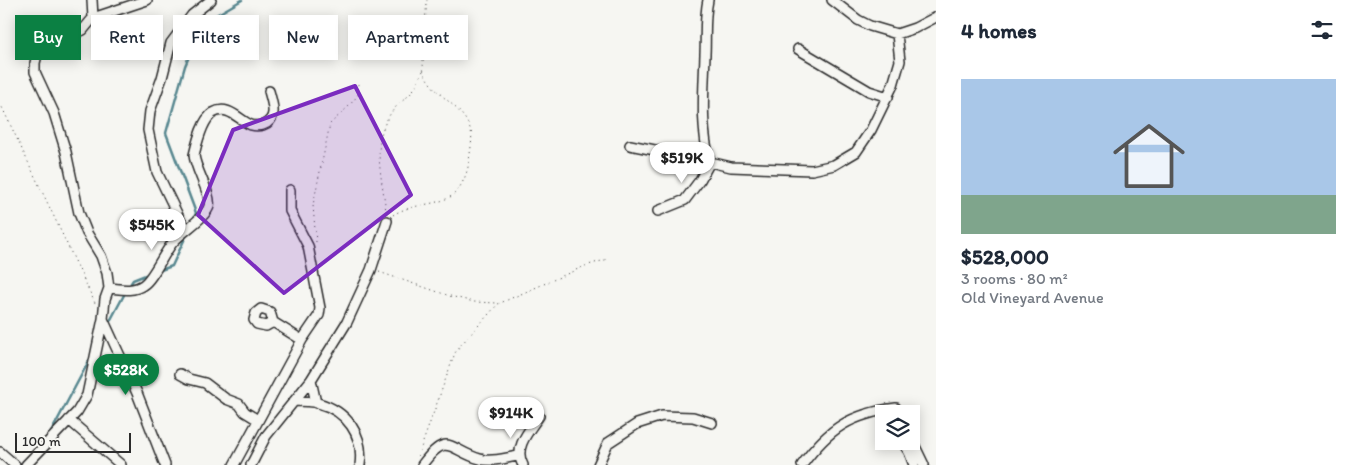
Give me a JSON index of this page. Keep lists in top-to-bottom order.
{
  "scale_bar": "100 m",
  "page": {
    "heading": "4 homes",
    "chip": [
      "Buy",
      "Rent",
      "Filters",
      "New",
      "Apartment"
    ],
    "list": [
      {
        "name": "$528,000",
        "note": "3 rooms · 80 m² · Old Vineyard Avenue"
      }
    ],
    "price": [
      "$519K",
      "$545K",
      "$528K",
      "$914K"
    ],
    "scale": "100 m"
  }
}
